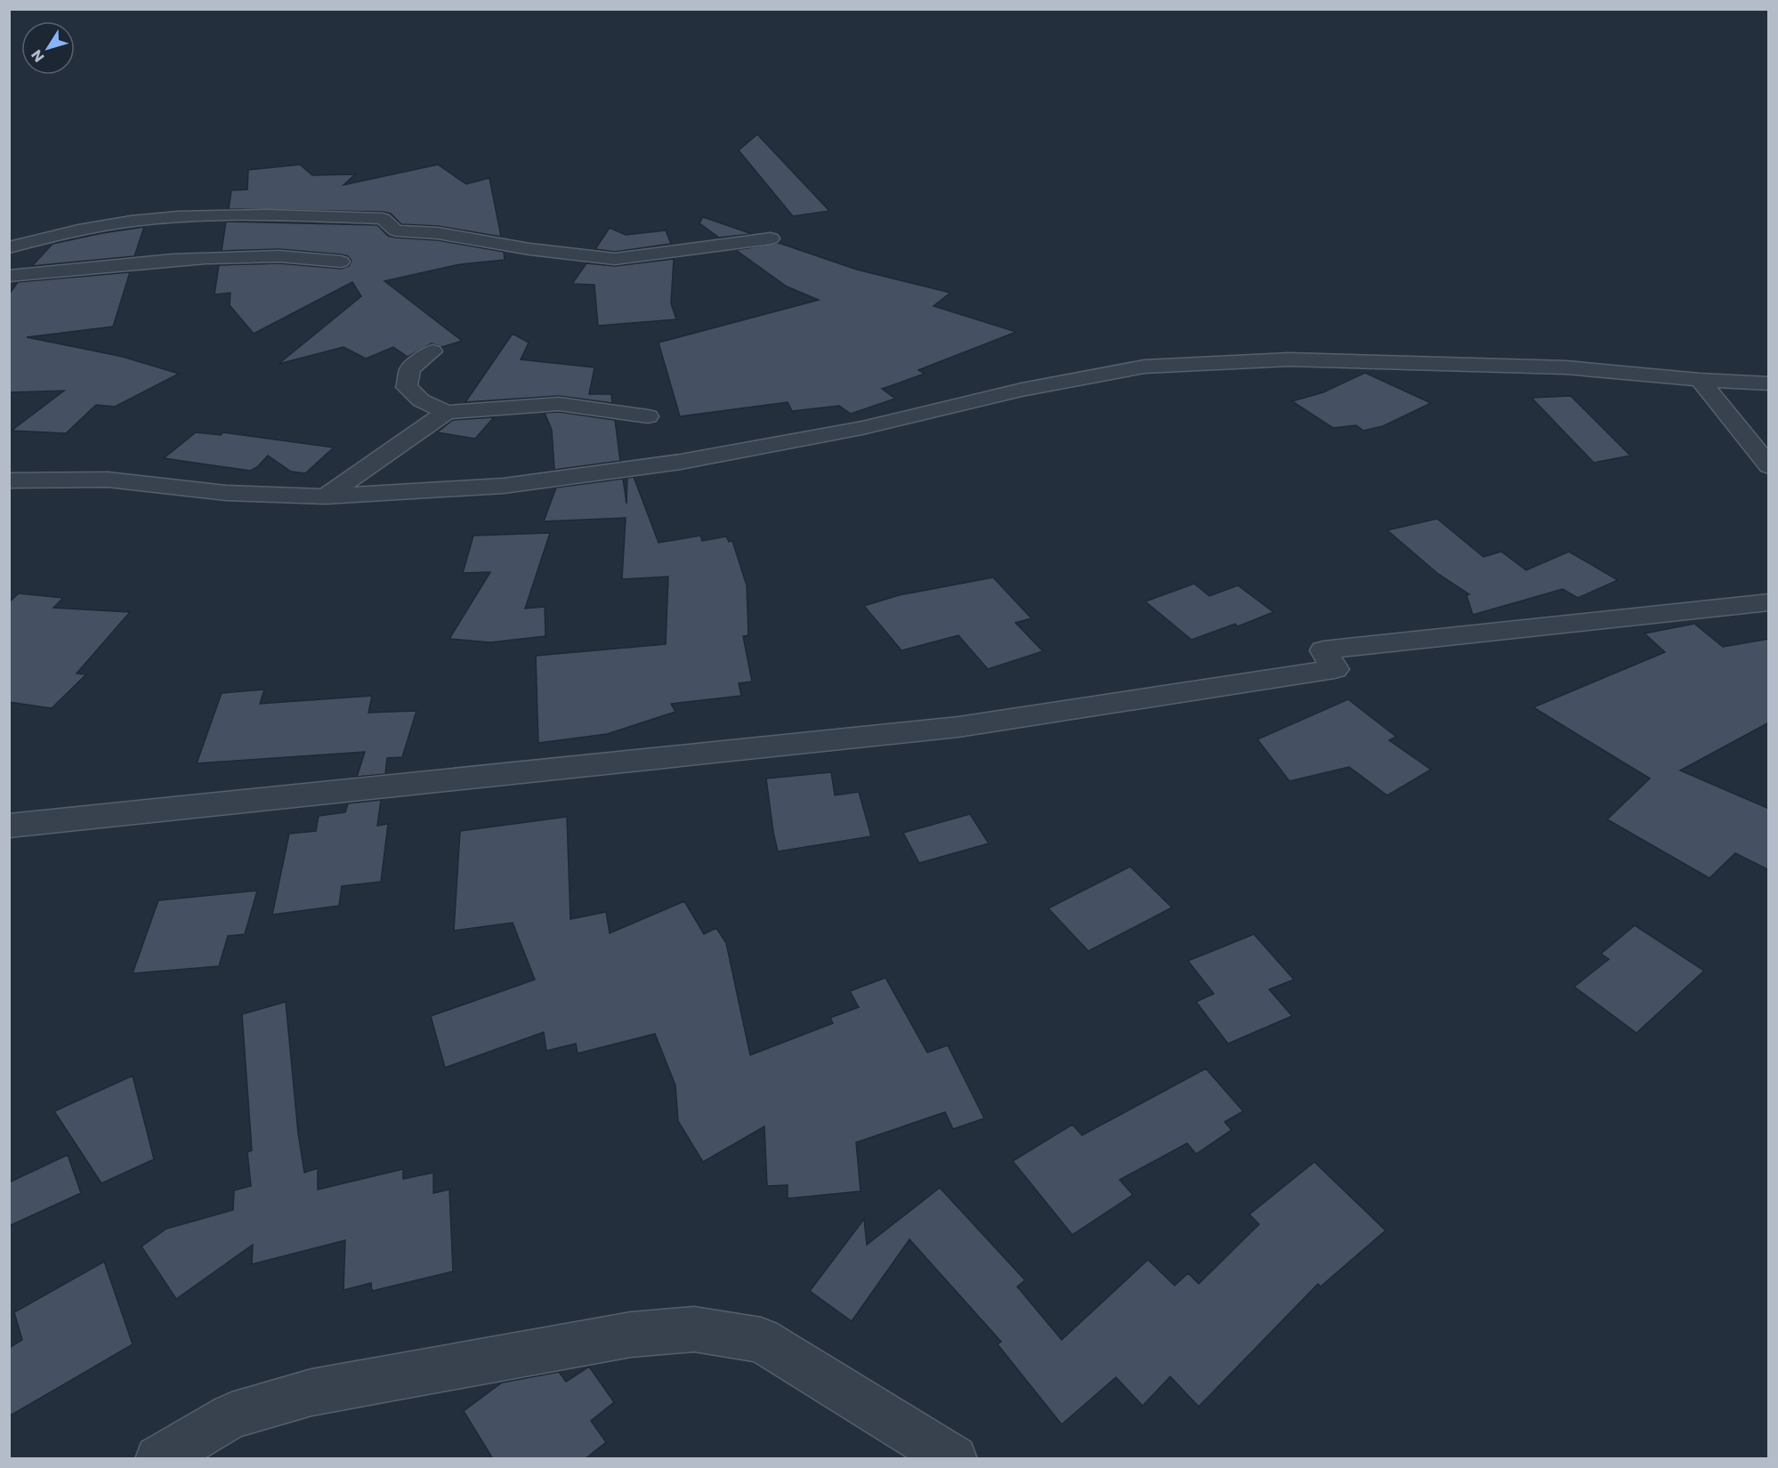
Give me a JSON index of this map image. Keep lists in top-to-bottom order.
{
  "north": "bottom left"
}
